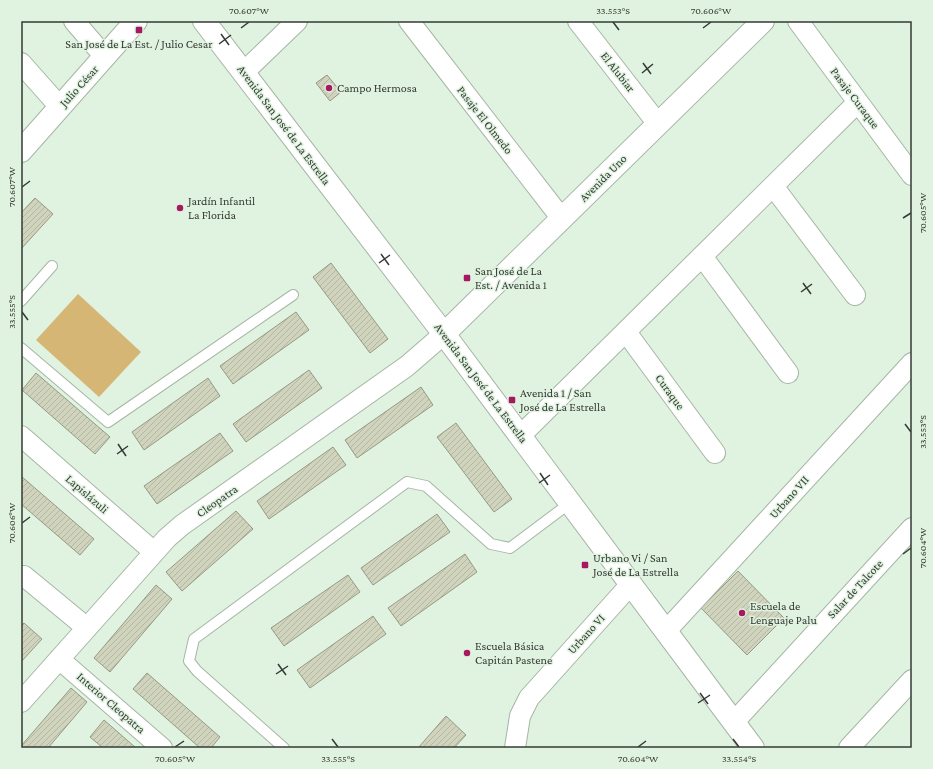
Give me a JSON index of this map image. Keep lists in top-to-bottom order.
{
  "streets": {
    "main road": ["Julio César", "Avenida San José de La Estrella", "Avenida Uno"],
    "street": [
      "El Alubiar",
      "Pasaje Curaque",
      "Pasaje El Olmedo",
      "Curaque",
      "Lapislázuli",
      "Urbano VII",
      "Cleopatra",
      "Salar de Talcote",
      "Urbano VI",
      "Interior Cleopatra"
    ]
  },
  "crossings": [
    ["El Alubiar", "Avenida Uno"],
    ["Pasaje El Olmedo", "Avenida Uno"],
    ["Avenida San José de La Estrella", "Avenida Uno"],
    ["Avenida San José de La Estrella", "Urbano VII"],
    ["Avenida San José de La Estrella", "Cleopatra"],
    ["Avenida San José de La Estrella", "Salar de Talcote"],
    ["Avenida San José de La Estrella", "Urbano VI"],
    ["Avenida Uno", "Cleopatra"],
    ["Lapislázuli", "Cleopatra"],
    ["Cleopatra", "Interior Cleopatra"]
  ],
  "places": {
    "transit": [
      "San José de La Est. / Julio Cesar",
      "San José de La Est. / Avenida 1",
      "Avenida 1 / San José de La Estrella",
      "Urbano Vi / San José de La Estrella"
    ],
    "other": [
      "Campo Hermosa",
      "Jardín Infantil La Florida",
      "Escuela de Lenguaje Palu",
      "Escuela Básica Capitán Pastene"
    ]
  },
  "coordinates": [
    "70.607°W",
    "33.553°S",
    "70.606°W",
    "70.605°W",
    "33.555°S",
    "70.604°W",
    "33.554°S"
  ]
}
